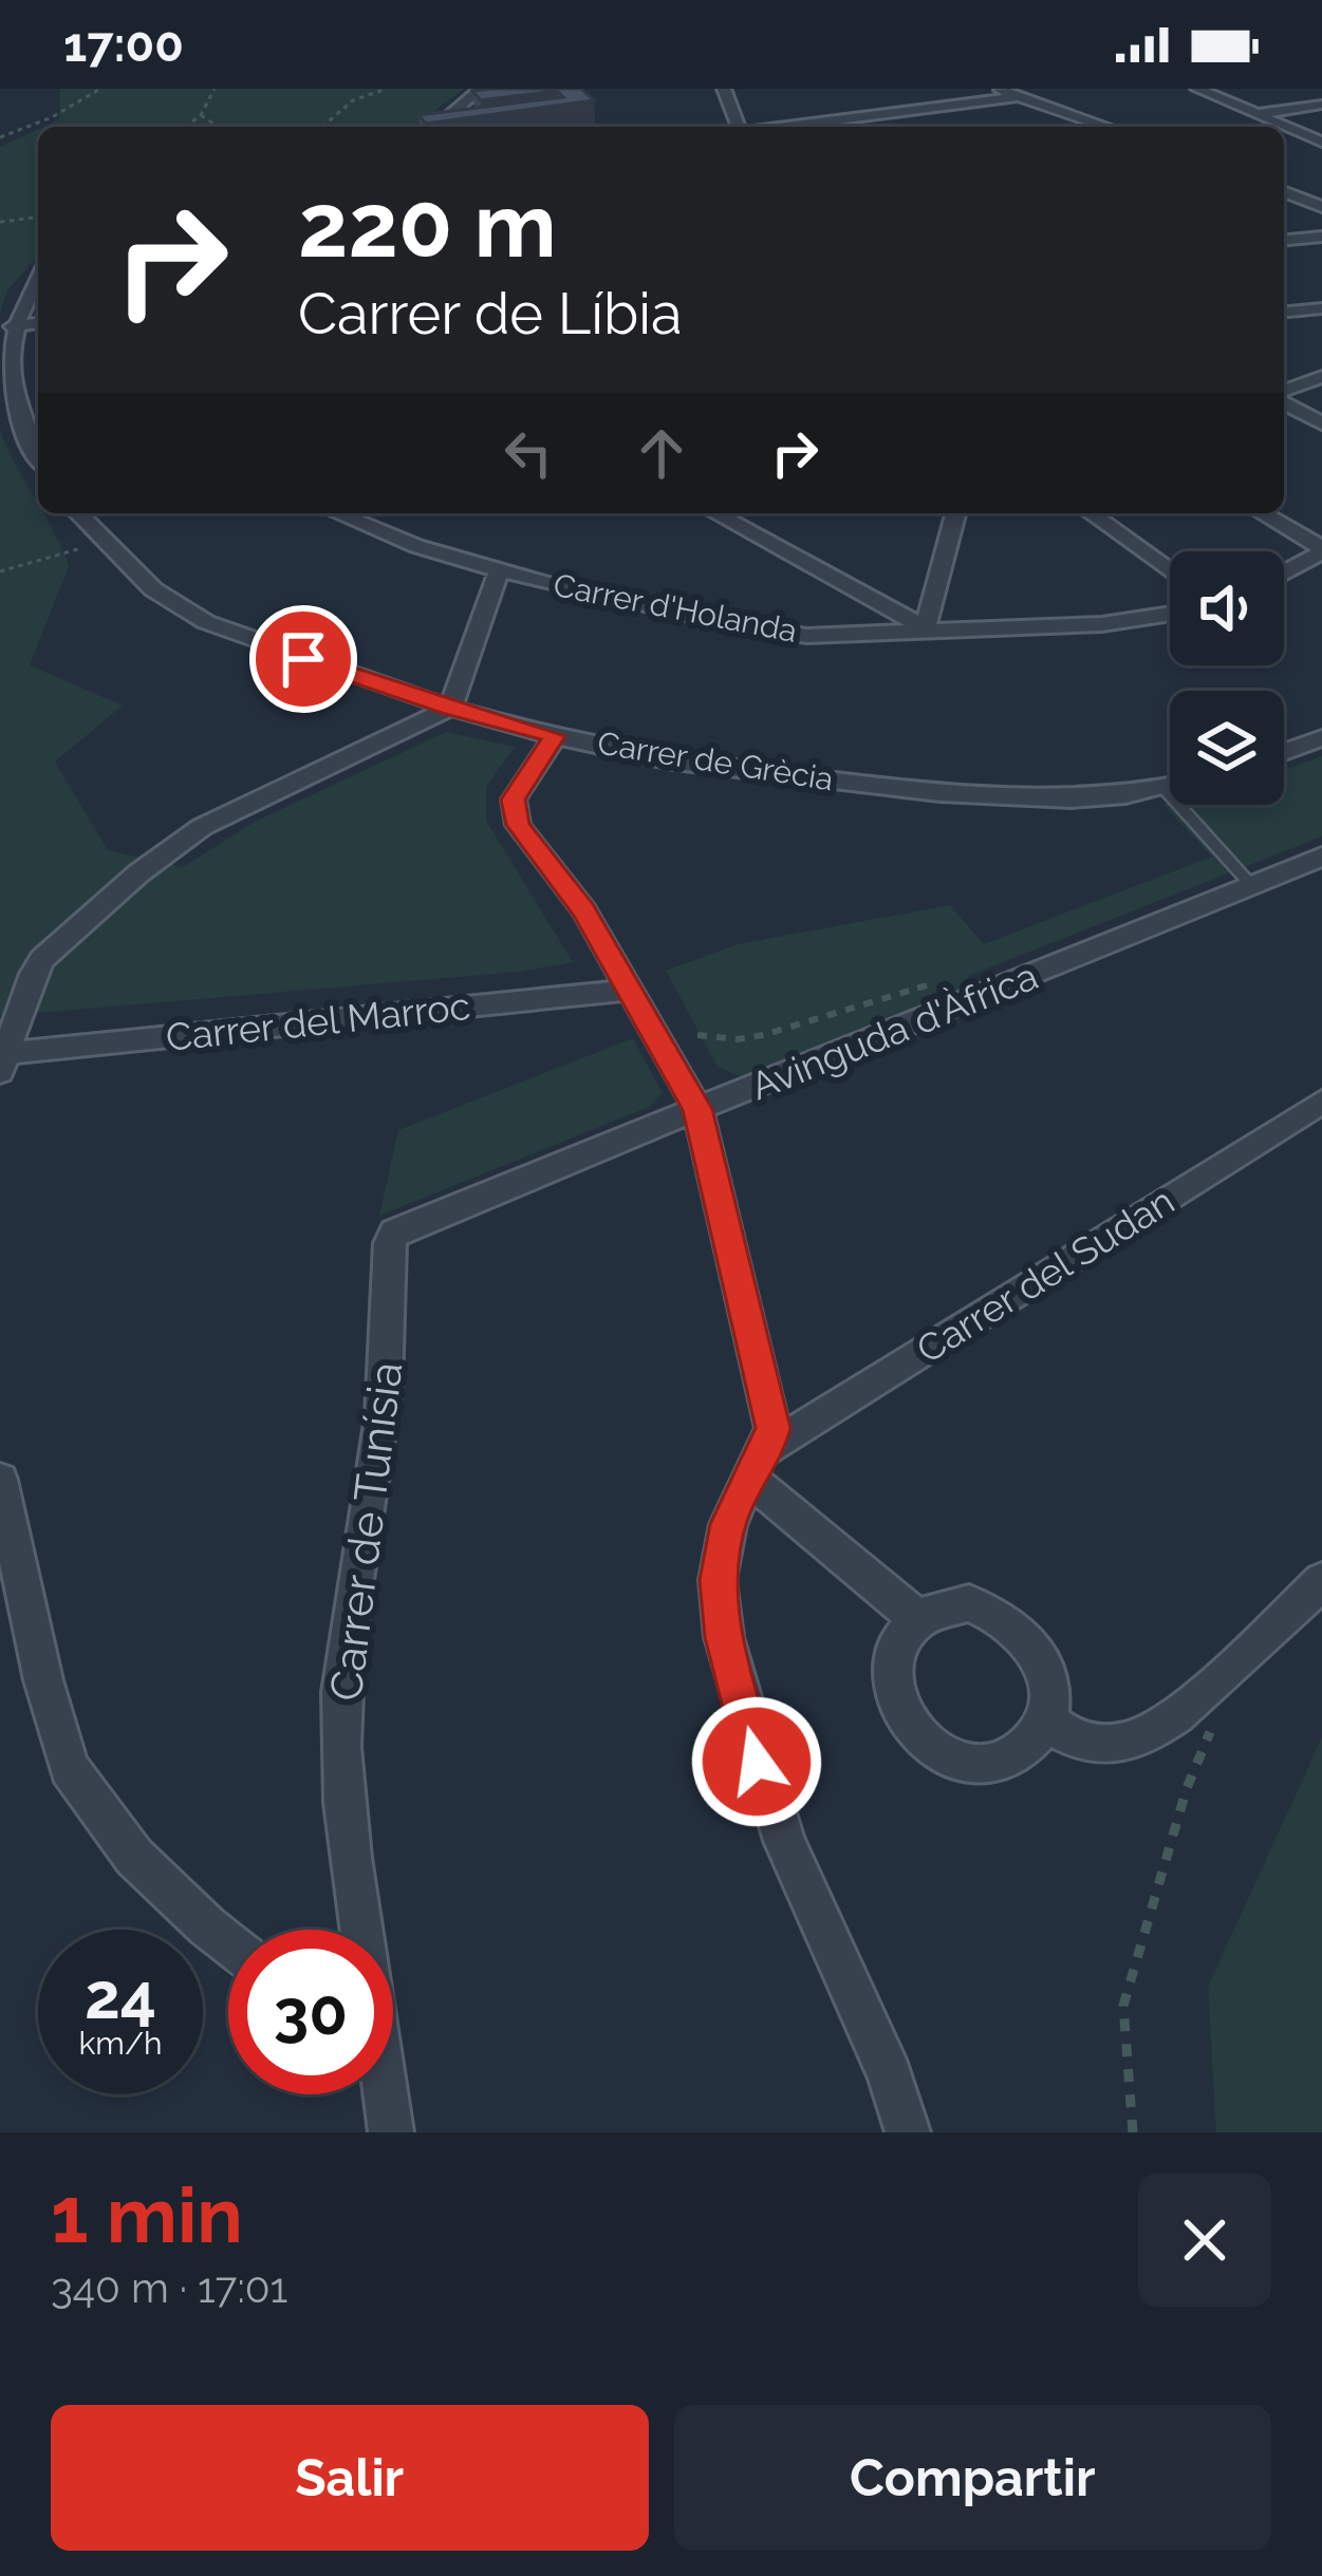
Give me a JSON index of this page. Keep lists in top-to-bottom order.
{
  "streets": {
    "street": [
      "Carrer d'Holanda",
      "Carrer de Grècia",
      "Carrer del Marroc",
      "Avinguda d'Àfrica",
      "Carrer del Sudan",
      "Carrer de Tunísia"
    ]
  },
  "crossings": [
    ["Avinguda d'Àfrica", "Carrer de Tunísia"]
  ],
  "page": {
    "status": "17:00",
    "turn": ["220 m", "Carrer de Líbia"],
    "speed": "24 km/h",
    "limit": "30",
    "heading": ["1 min", "340 m · 17:01"],
    "buttons": ["Salir", "Compartir"]
  }
}
